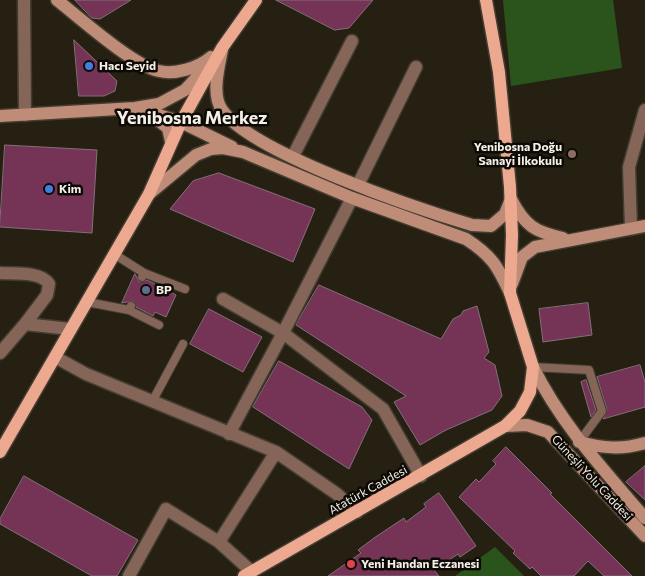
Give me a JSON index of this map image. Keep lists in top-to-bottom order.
{
  "streets": {
    "main road": ["Güneşli Yolu Caddesi", "Atatürk Caddesi"]
  },
  "crossings": [
    ["Güneşli Yolu Caddesi", "Atatürk Caddesi"]
  ],
  "districts": ["Yenibosna Merkez"],
  "places": [
    "Hacı Seyid",
    "Yenibosna Doğu Sanayi İlkokulu",
    "Kim",
    "BP",
    "Yeni Handan Eczanesi"
  ]
}
